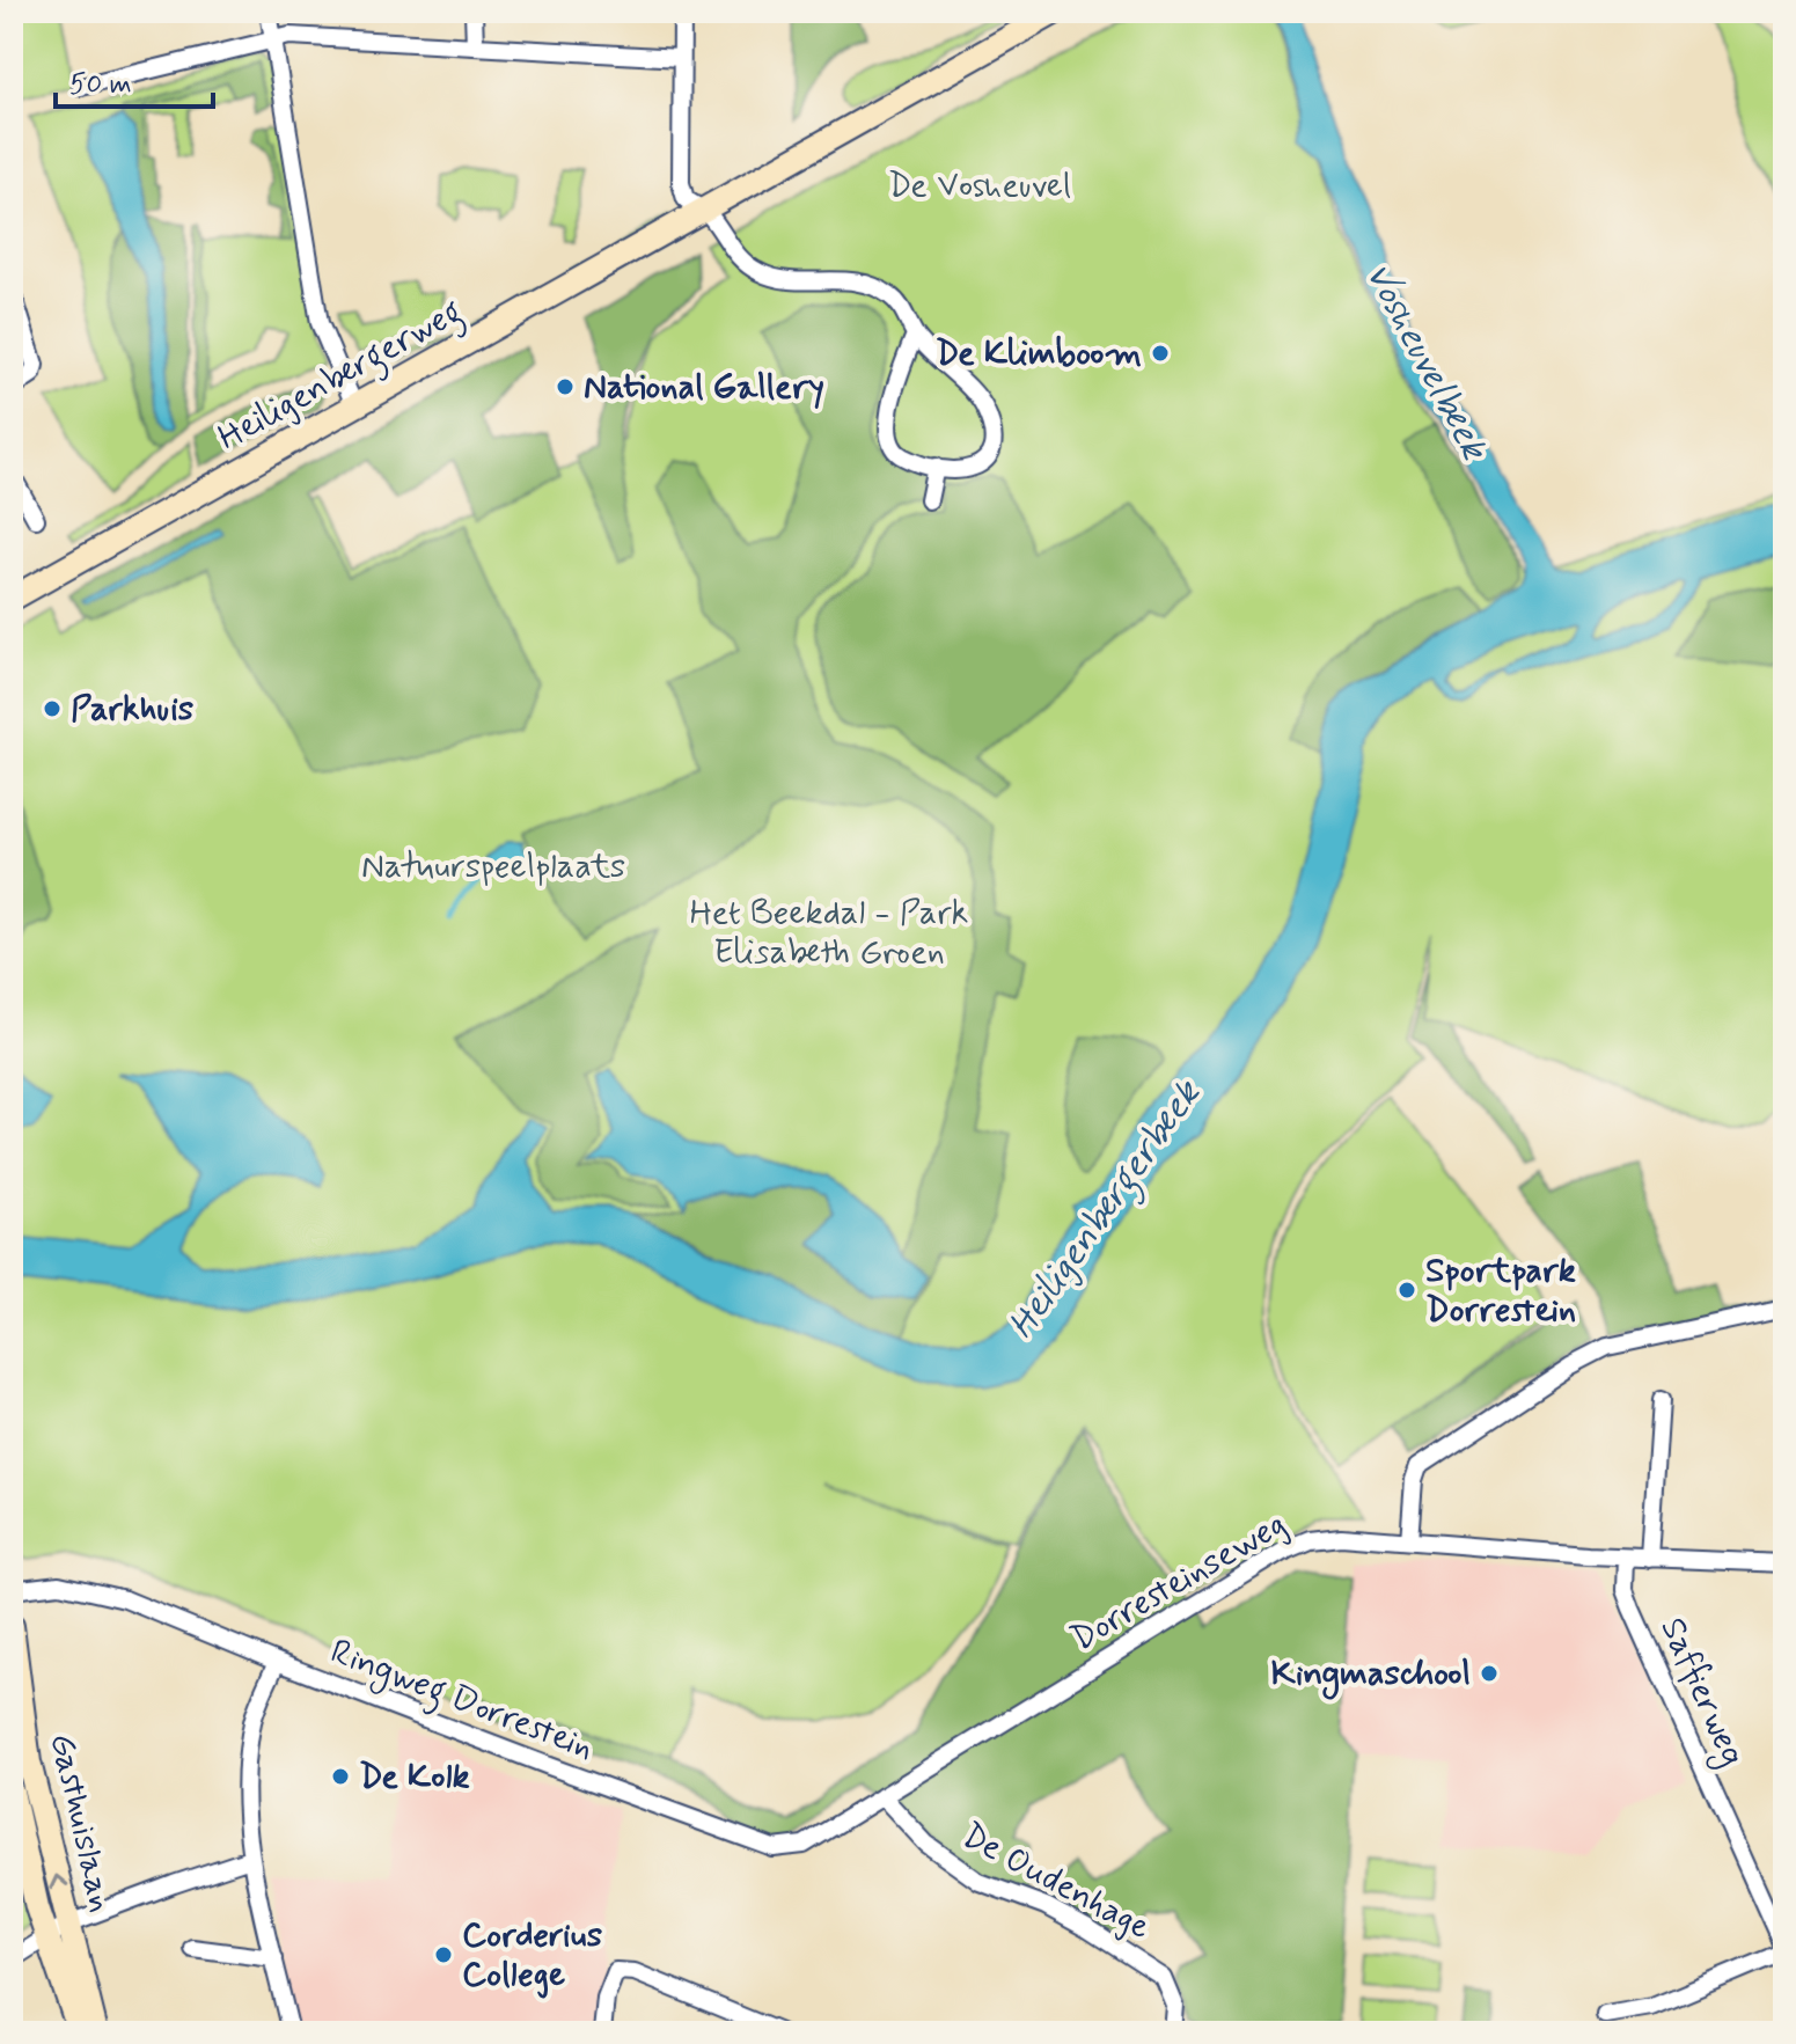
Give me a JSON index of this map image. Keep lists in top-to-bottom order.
{
  "streets": {
    "main road": ["Heiligenbergerweg", "Gasthuislaan"],
    "street": [
      "Dorresteinseweg",
      "Saffierweg",
      "Ringweg Dorrestein",
      "De Oudenhage"
    ]
  },
  "crossings": [
    ["Dorresteinseweg", "Saffierweg"],
    ["Dorresteinseweg", "Ringweg Dorrestein"],
    ["Dorresteinseweg", "De Oudenhage"],
    ["Ringweg Dorrestein", "De Oudenhage"]
  ],
  "water": ["Vosheuvelbeek", "Heiligenbergerbeek"],
  "parks": ["De Vosheuvel", "Natuurspeelplaats", "Het Beekdal - Park Elisabeth Groen"],
  "places": [
    "De Klimboom",
    "National Gallery",
    "Parkhuis",
    "Sportpark Dorrestein",
    "Kingmaschool",
    "De Kolk",
    "Corderius College"
  ],
  "scale_bar": "50 m"
}
